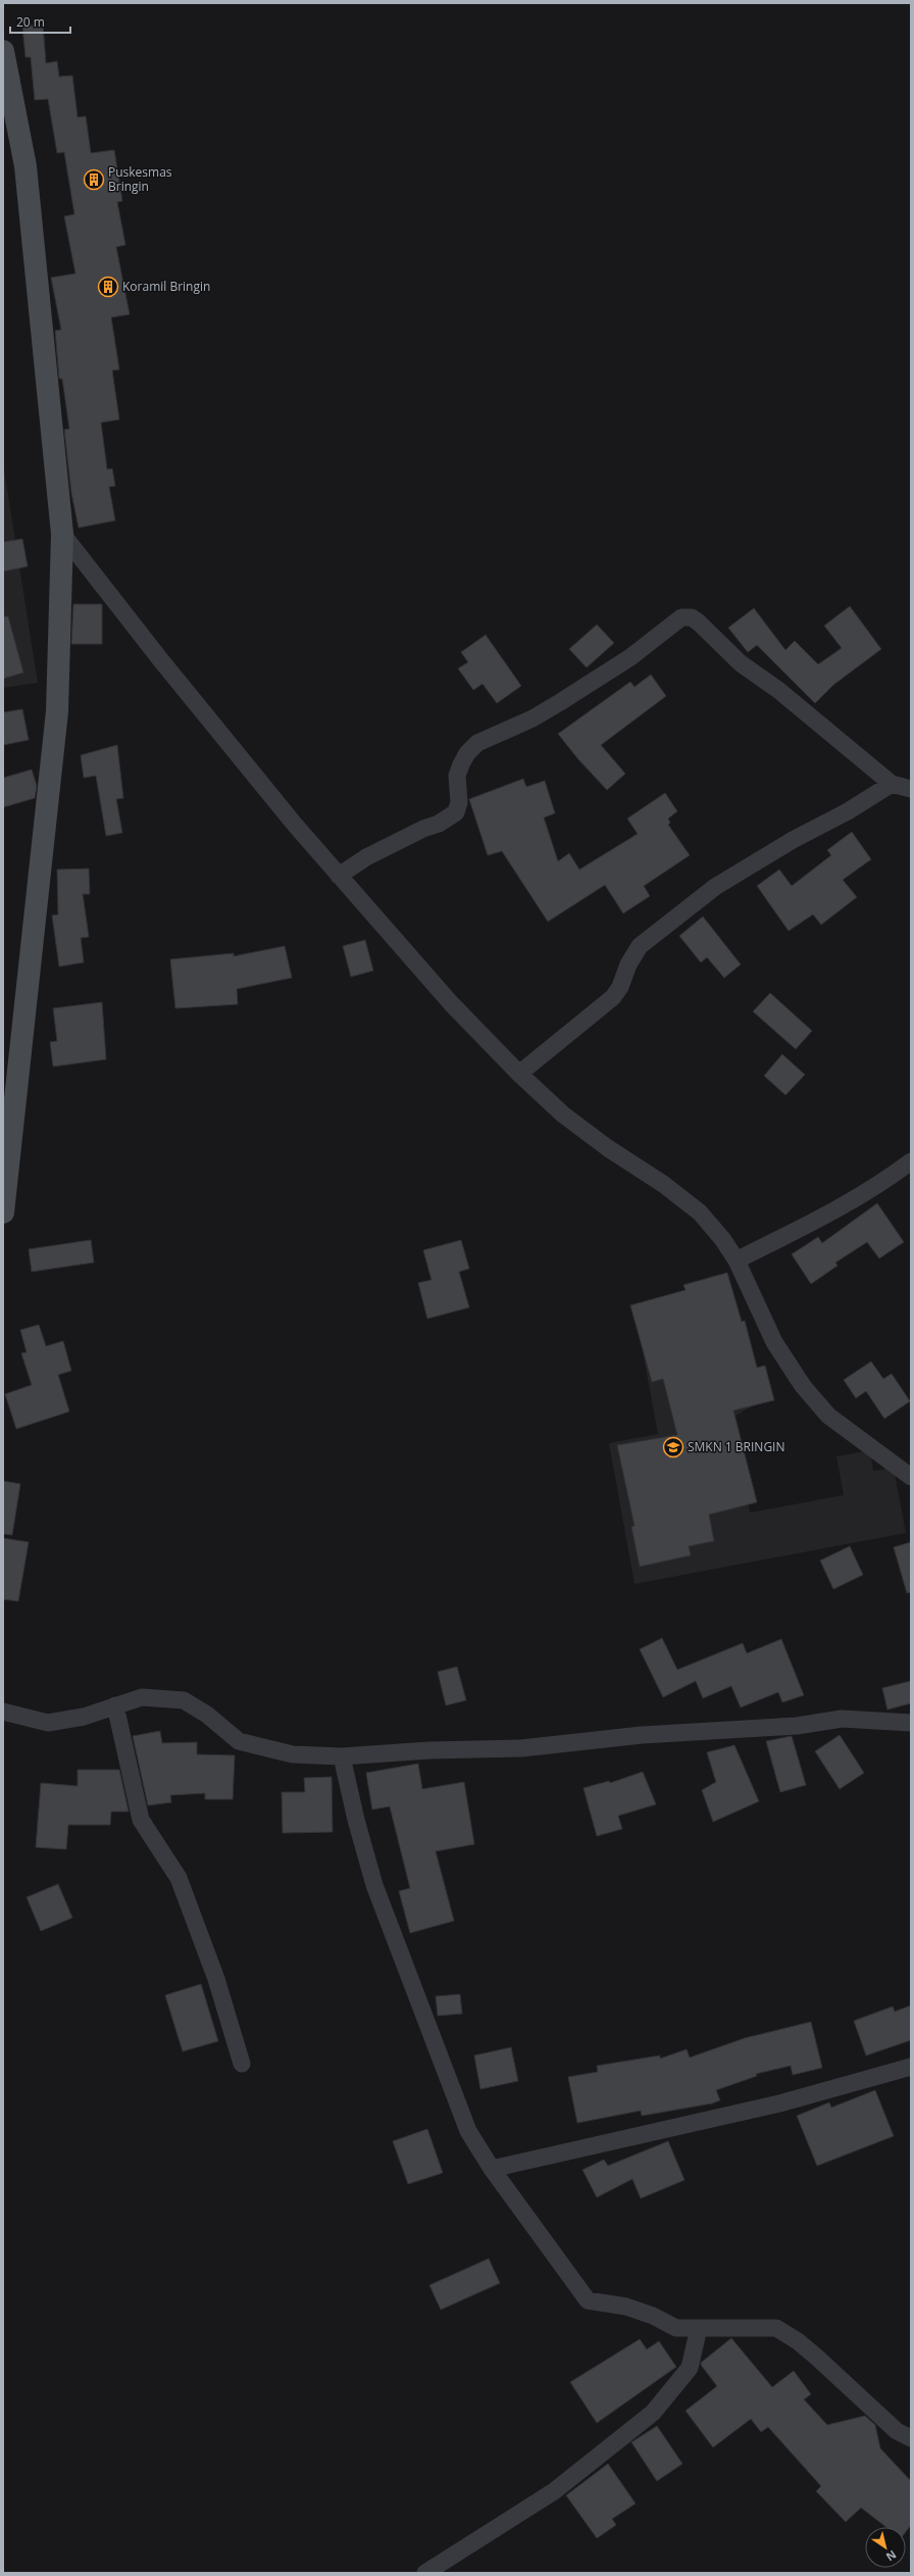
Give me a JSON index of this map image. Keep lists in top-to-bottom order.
{
  "places": {
    "building": ["Puskesmas Bringin", "Koramil Bringin"],
    "school or university": ["SMKN 1 BRINGIN"]
  },
  "scale_bar": "20 m",
  "north": "bottom right"
}
